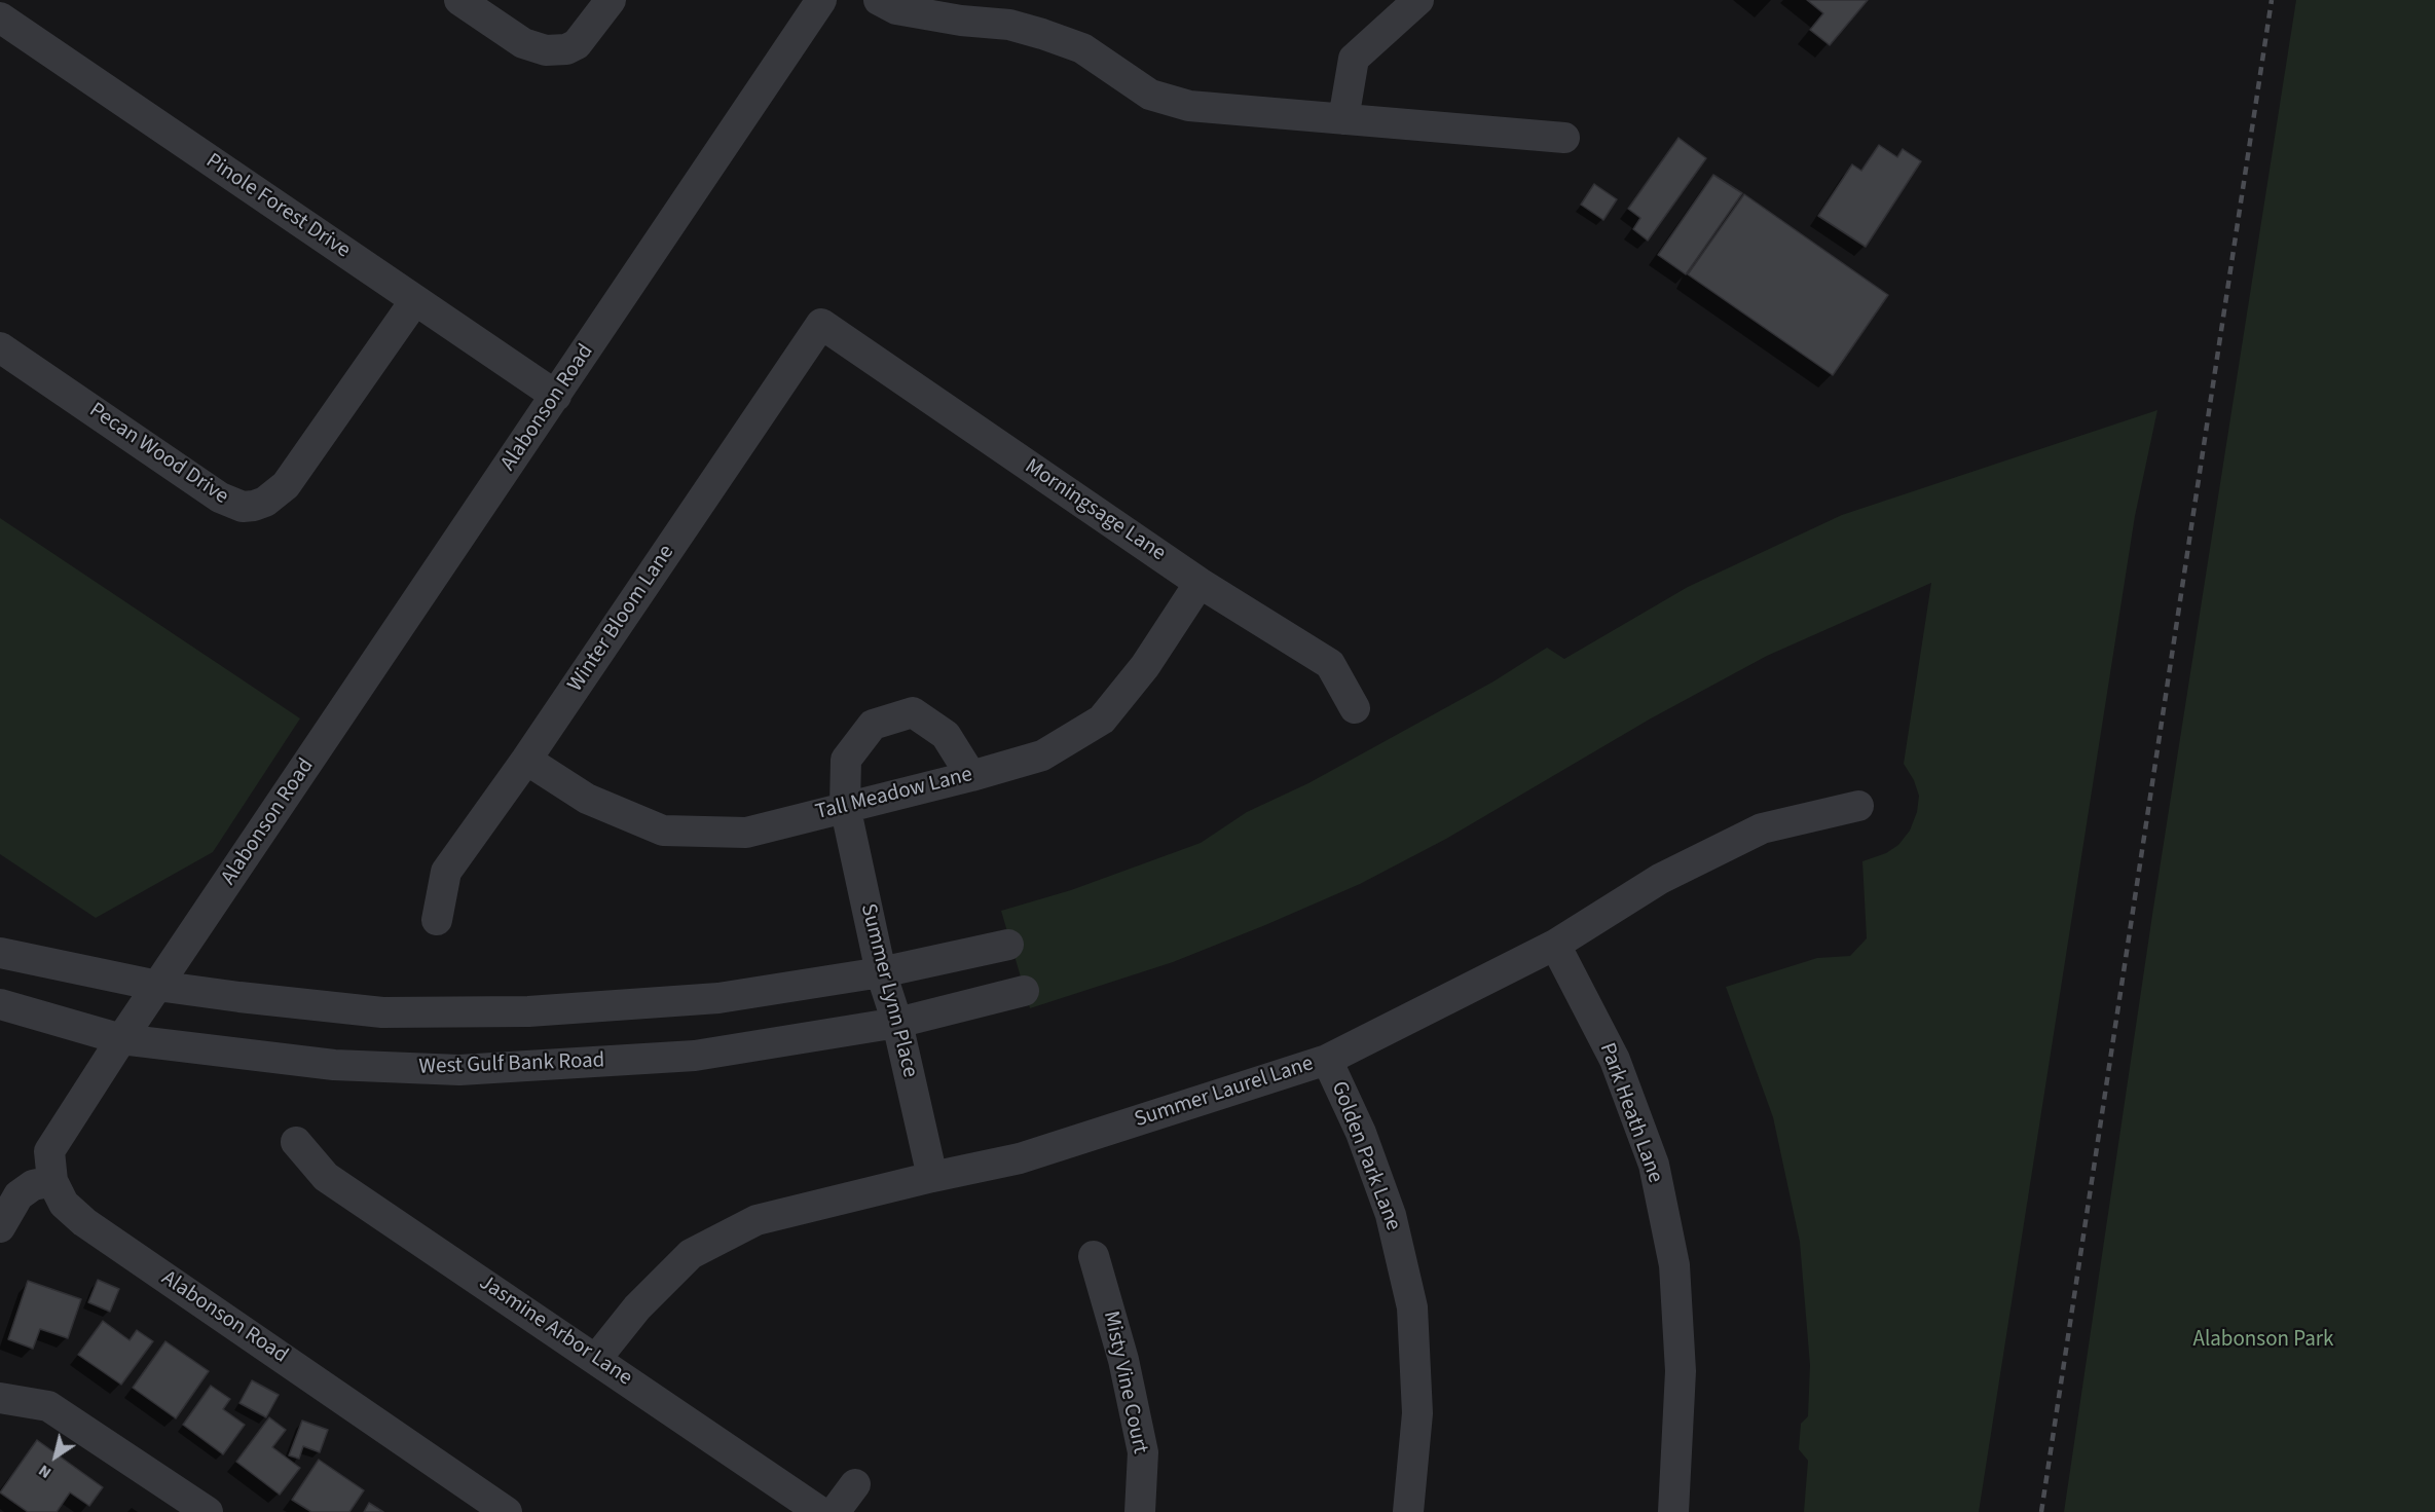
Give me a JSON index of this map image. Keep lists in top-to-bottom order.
{
  "streets": {
    "street": [
      "Pinole Forest Drive",
      "Alabonson Road",
      "Pecan Wood Drive",
      "Morningsage Lane",
      "Winter Bloom Lane",
      "Tall Meadow Lane",
      "Summer Lynn Place",
      "West Gulf Bank Road",
      "Summer Laurel Lane",
      "Park Heath Lane",
      "Golden Park Lane",
      "Jasmine Arbor Lane",
      "Misty Vine Court"
    ]
  },
  "crossings": [
    ["Pinole Forest Drive", "Alabonson Road"],
    ["Pinole Forest Drive", "Pecan Wood Drive"],
    ["Alabonson Road", "West Gulf Bank Road"],
    ["Morningsage Lane", "Winter Bloom Lane"],
    ["Morningsage Lane", "Tall Meadow Lane"],
    ["Winter Bloom Lane", "Tall Meadow Lane"],
    ["Tall Meadow Lane", "Summer Lynn Place"],
    ["Summer Lynn Place", "West Gulf Bank Road"],
    ["Summer Lynn Place", "Summer Laurel Lane"],
    ["Summer Laurel Lane", "Park Heath Lane"],
    ["Summer Laurel Lane", "Golden Park Lane"],
    ["Summer Laurel Lane", "Jasmine Arbor Lane"]
  ],
  "parks": ["Alabonson Park"],
  "north": "bottom left"
}
